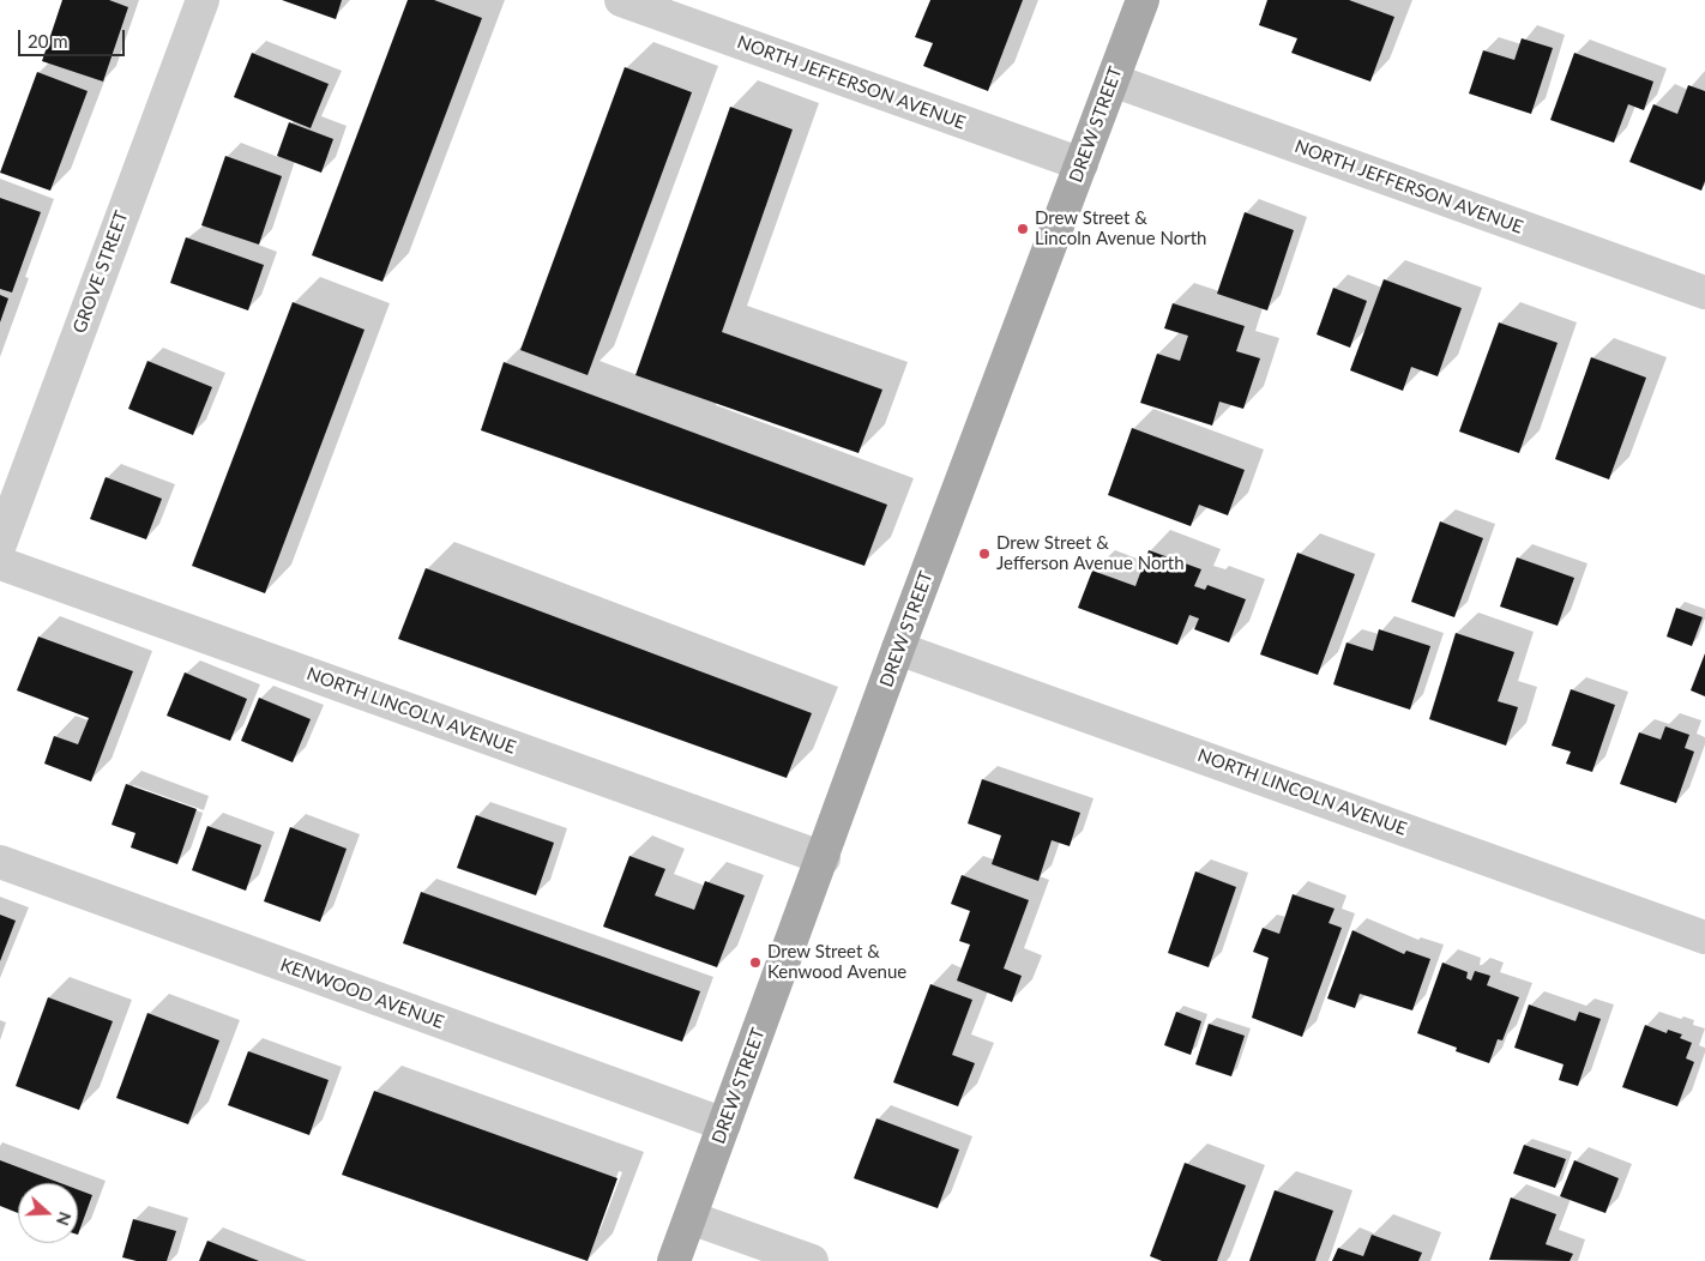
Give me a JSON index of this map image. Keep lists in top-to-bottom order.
{
  "streets": {
    "main road": ["DREW STREET"],
    "street": [
      "NORTH JEFFERSON AVENUE",
      "GROVE STREET",
      "NORTH LINCOLN AVENUE",
      "KENWOOD AVENUE"
    ]
  },
  "crossings": [
    ["NORTH JEFFERSON AVENUE", "DREW STREET"],
    ["DREW STREET", "NORTH LINCOLN AVENUE"],
    ["DREW STREET", "KENWOOD AVENUE"]
  ],
  "places": ["Drew Street & Lincoln Avenue North", "Drew Street & Jefferson Avenue North", "Drew Street & Kenwood Avenue"],
  "scale_bar": "20 m",
  "north": "right"
}
